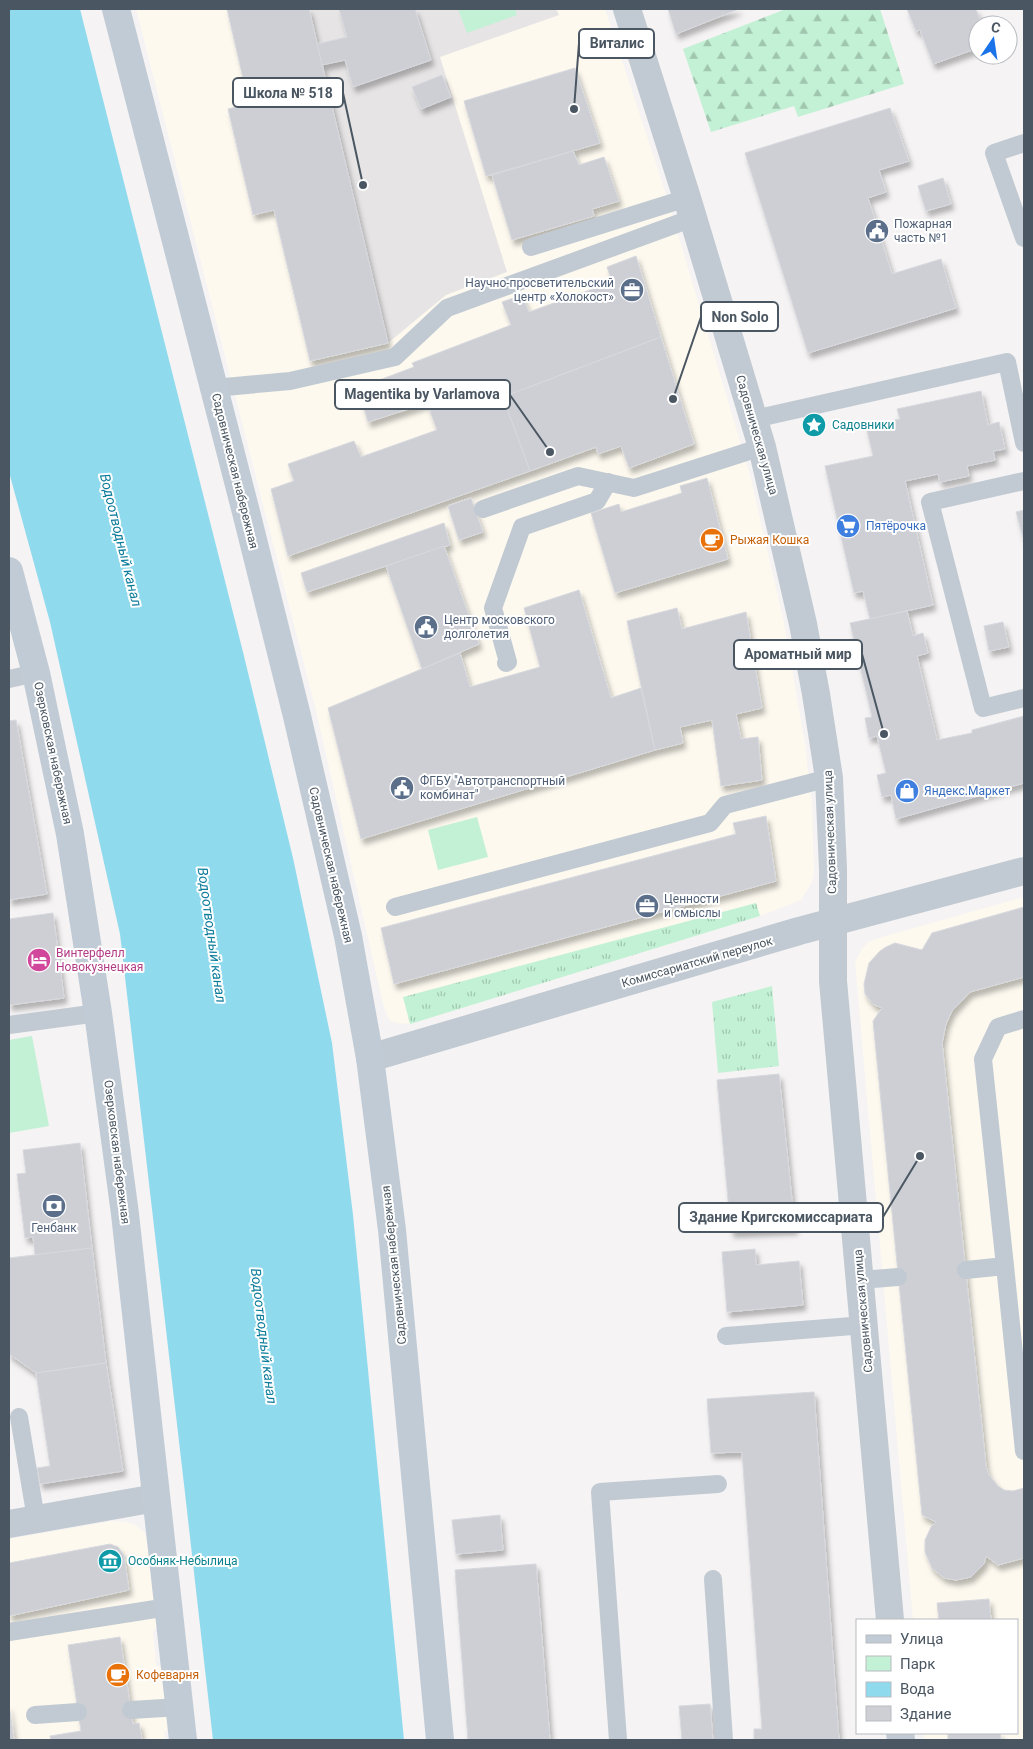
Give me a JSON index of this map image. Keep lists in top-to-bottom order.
{
  "streets": {
    "street": [
      "Садовническая улица",
      "Садовническая набережная",
      "Озерковская набережная",
      "Комиссариатский переулок"
    ]
  },
  "crossings": [
    ["Садовническая улица", "Комиссариатский переулок"],
    ["Садовническая набережная", "Комиссариатский переулок"]
  ],
  "water": ["Водоотводный канал"],
  "places": {
    "other": [
      "Виталис",
      "Школа № 518",
      "Non Solo",
      "Magentika by Varlamova",
      "Ароматный мир",
      "Здание Кригскомиссариата"
    ],
    "public building": ["Пожарная часть №1", "Центр московского долголетия", "ФГБУ \"Автотранспортный комбинат\""],
    "office": ["Научно-просветительский центр «Холокост»", "Ценности и смыслы"],
    "place": ["Садовники"],
    "supermarket": ["Пятёрочка"],
    "cafe": ["Рыжая Кошка", "Кофеварня"],
    "shop": ["Яндекс.Маркет"],
    "hotel": ["Винтерфелл Новокузнецкая"],
    "bank": ["Генбанк"],
    "museum": ["Особняк-Небылица"]
  },
  "legend": [
    "Улица",
    "Парк",
    "Вода",
    "Здание"
  ],
  "north": "top"
}
